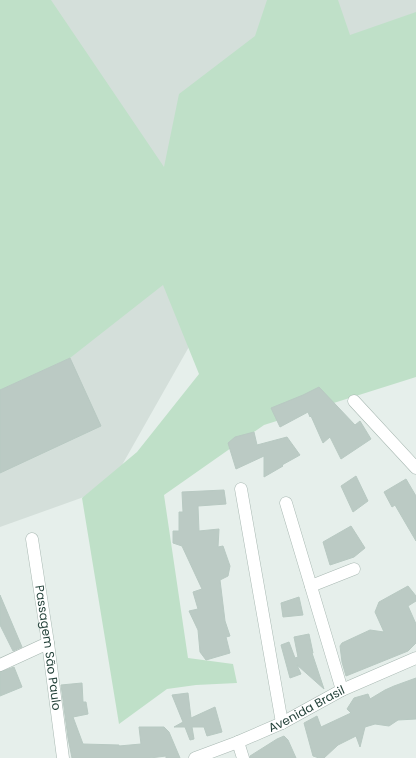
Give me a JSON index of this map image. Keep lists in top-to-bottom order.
{
  "streets": {
    "street": ["Passagem São Paulo", "Avenida Brasil"]
  }
}
